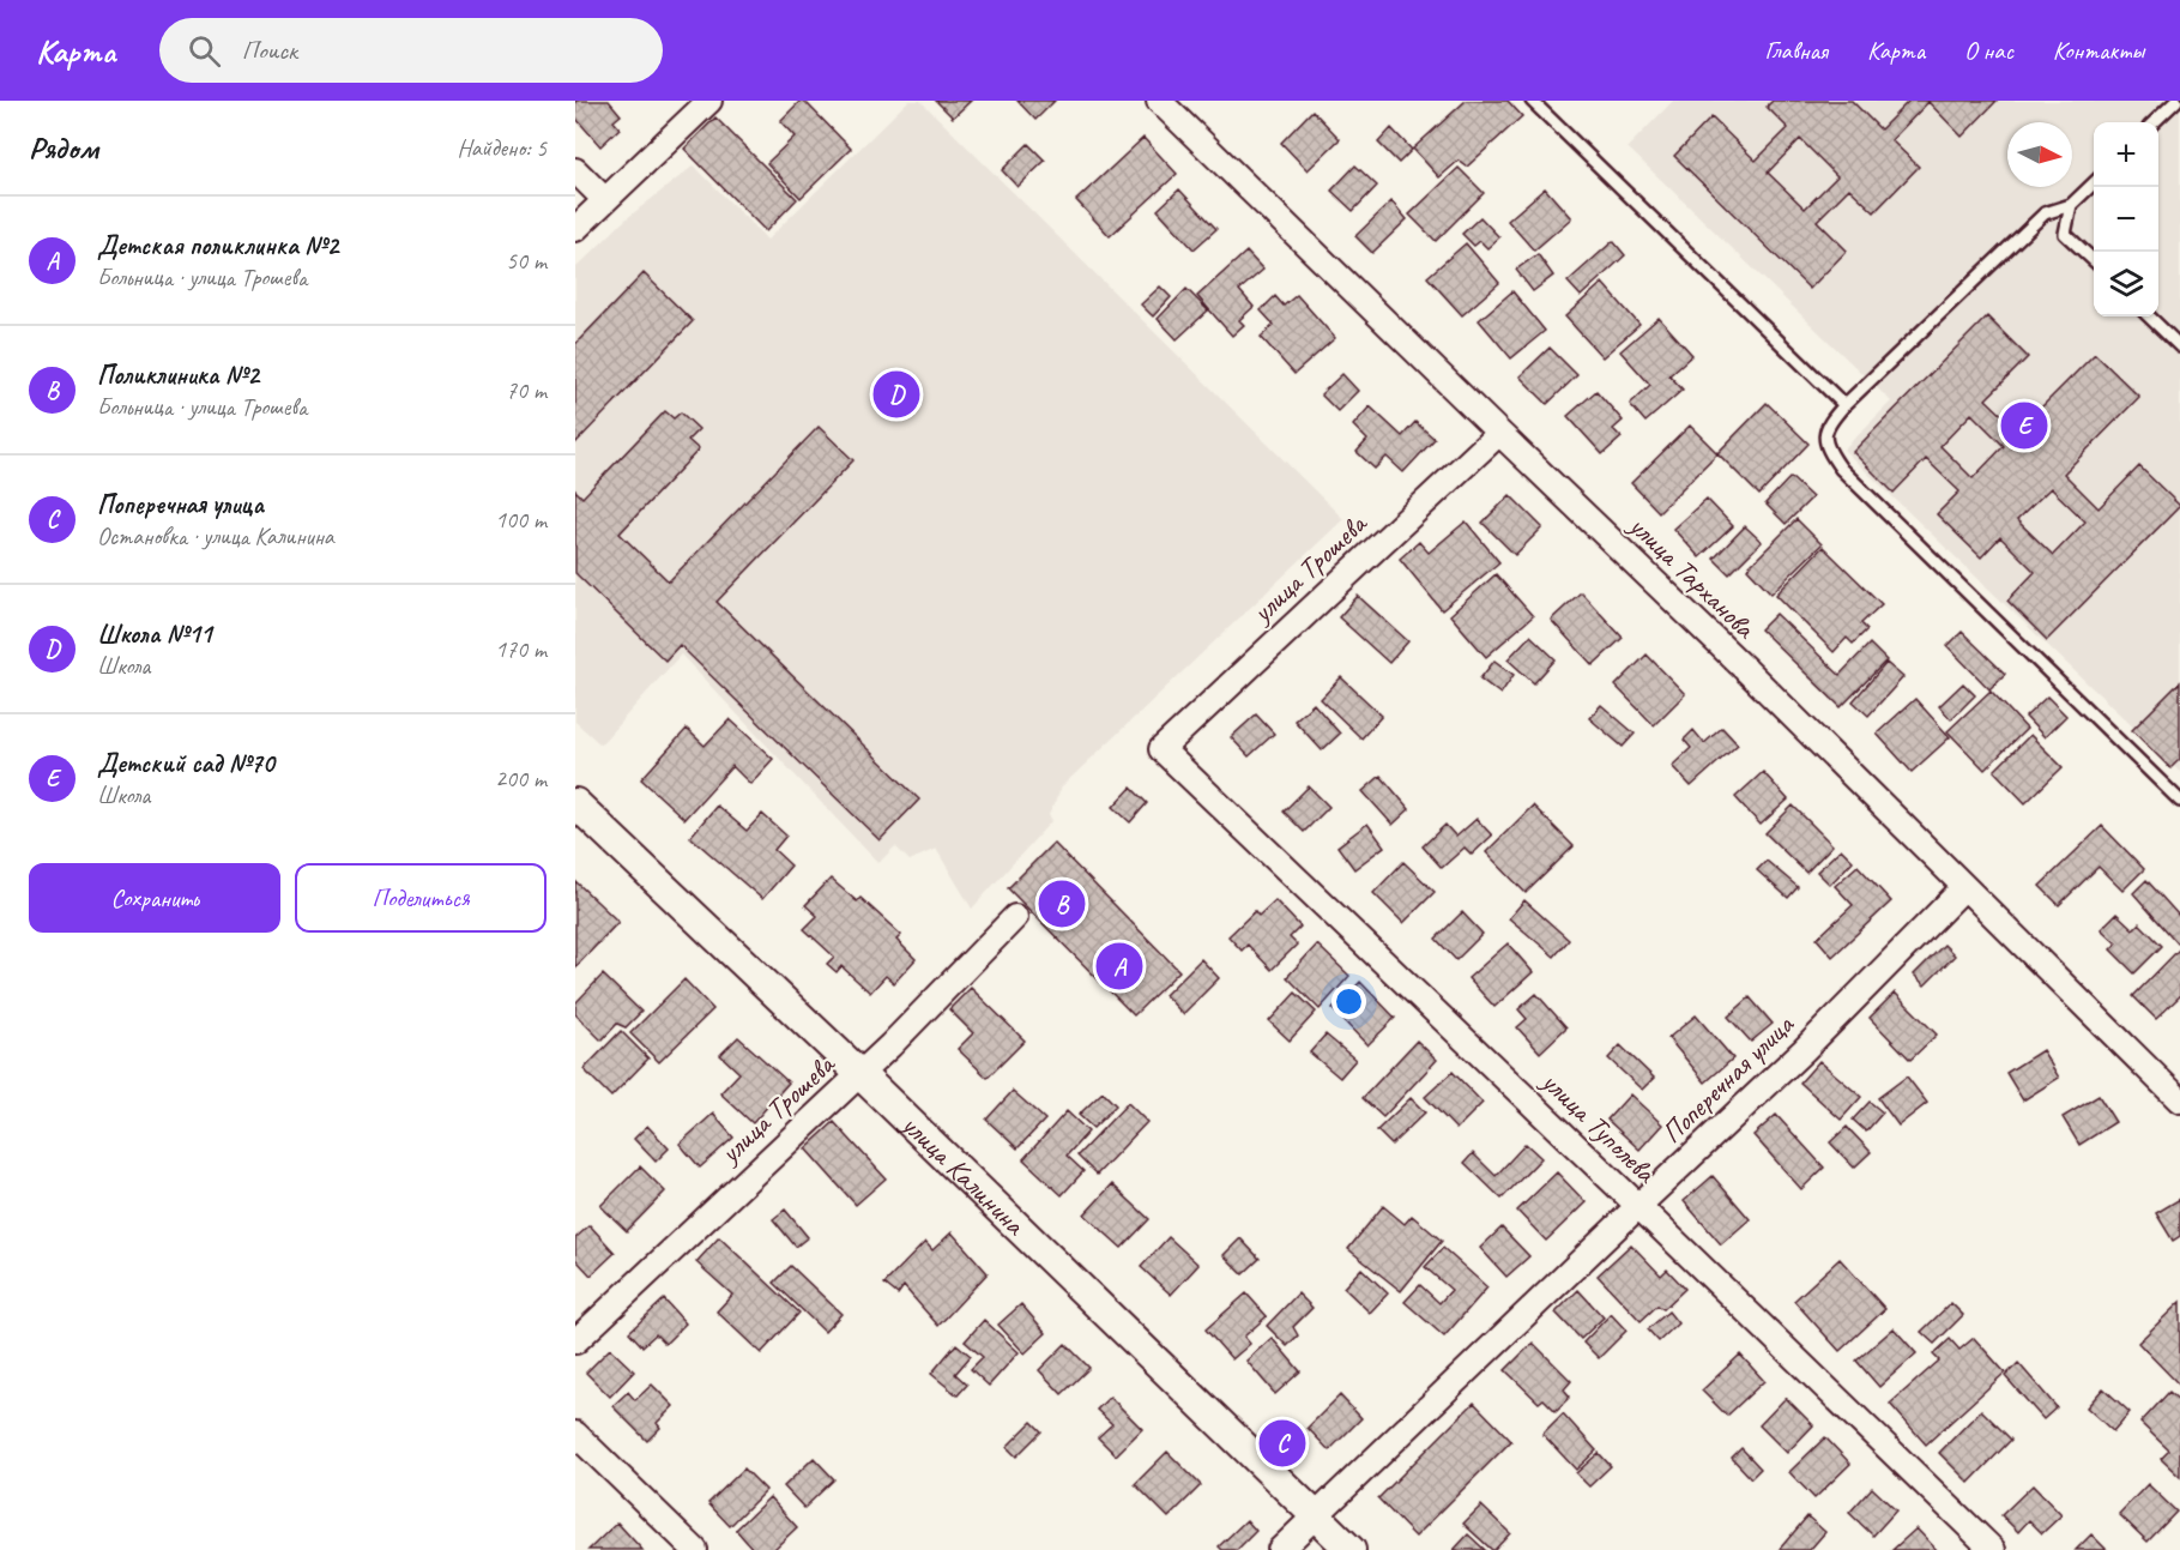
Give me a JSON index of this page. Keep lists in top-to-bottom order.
{
  "streets": {
    "street": [
      "улица Трошева",
      "улица Тарханова",
      "Поперечная улица",
      "улица Туполева",
      "улица Калинина"
    ]
  },
  "crossings": [
    ["улица Трошева", "улица Тарханова"],
    ["улица Трошева", "улица Туполева"],
    ["улица Трошева", "улица Калинина"],
    ["улица Тарханова", "Поперечная улица"],
    ["Поперечная улица", "улица Туполева"],
    ["Поперечная улица", "улица Калинина"]
  ],
  "north": "right",
  "page": {
    "header": "Карта",
    "search": "Поиск",
    "nav": [
      "Главная",
      "Карта",
      "О нас",
      "Контакты"
    ],
    "heading": ["Рядом", "Найдено: 5"],
    "map_buttons": ["+", "−"],
    "list": [
      {
        "mark": "A",
        "name": "Детская поликлинка №2",
        "note": "Больница · улица Трошева",
        "value": "50 m"
      },
      {
        "mark": "B",
        "name": "Поликлиника №2",
        "note": "Больница · улица Трошева",
        "value": "70 m"
      },
      {
        "mark": "C",
        "name": "Поперечная улица",
        "note": "Остановка · улица Калинина",
        "value": "100 m"
      },
      {
        "mark": "D",
        "name": "Школа №11",
        "note": "Школа",
        "value": "170 m"
      },
      {
        "mark": "E",
        "name": "Детский сад №70",
        "note": "Школа",
        "value": "200 m"
      }
    ],
    "pins": [
      "D",
      "E",
      "B",
      "A",
      "C"
    ],
    "buttons": ["Сохранить", "Поделиться"]
  }
}
